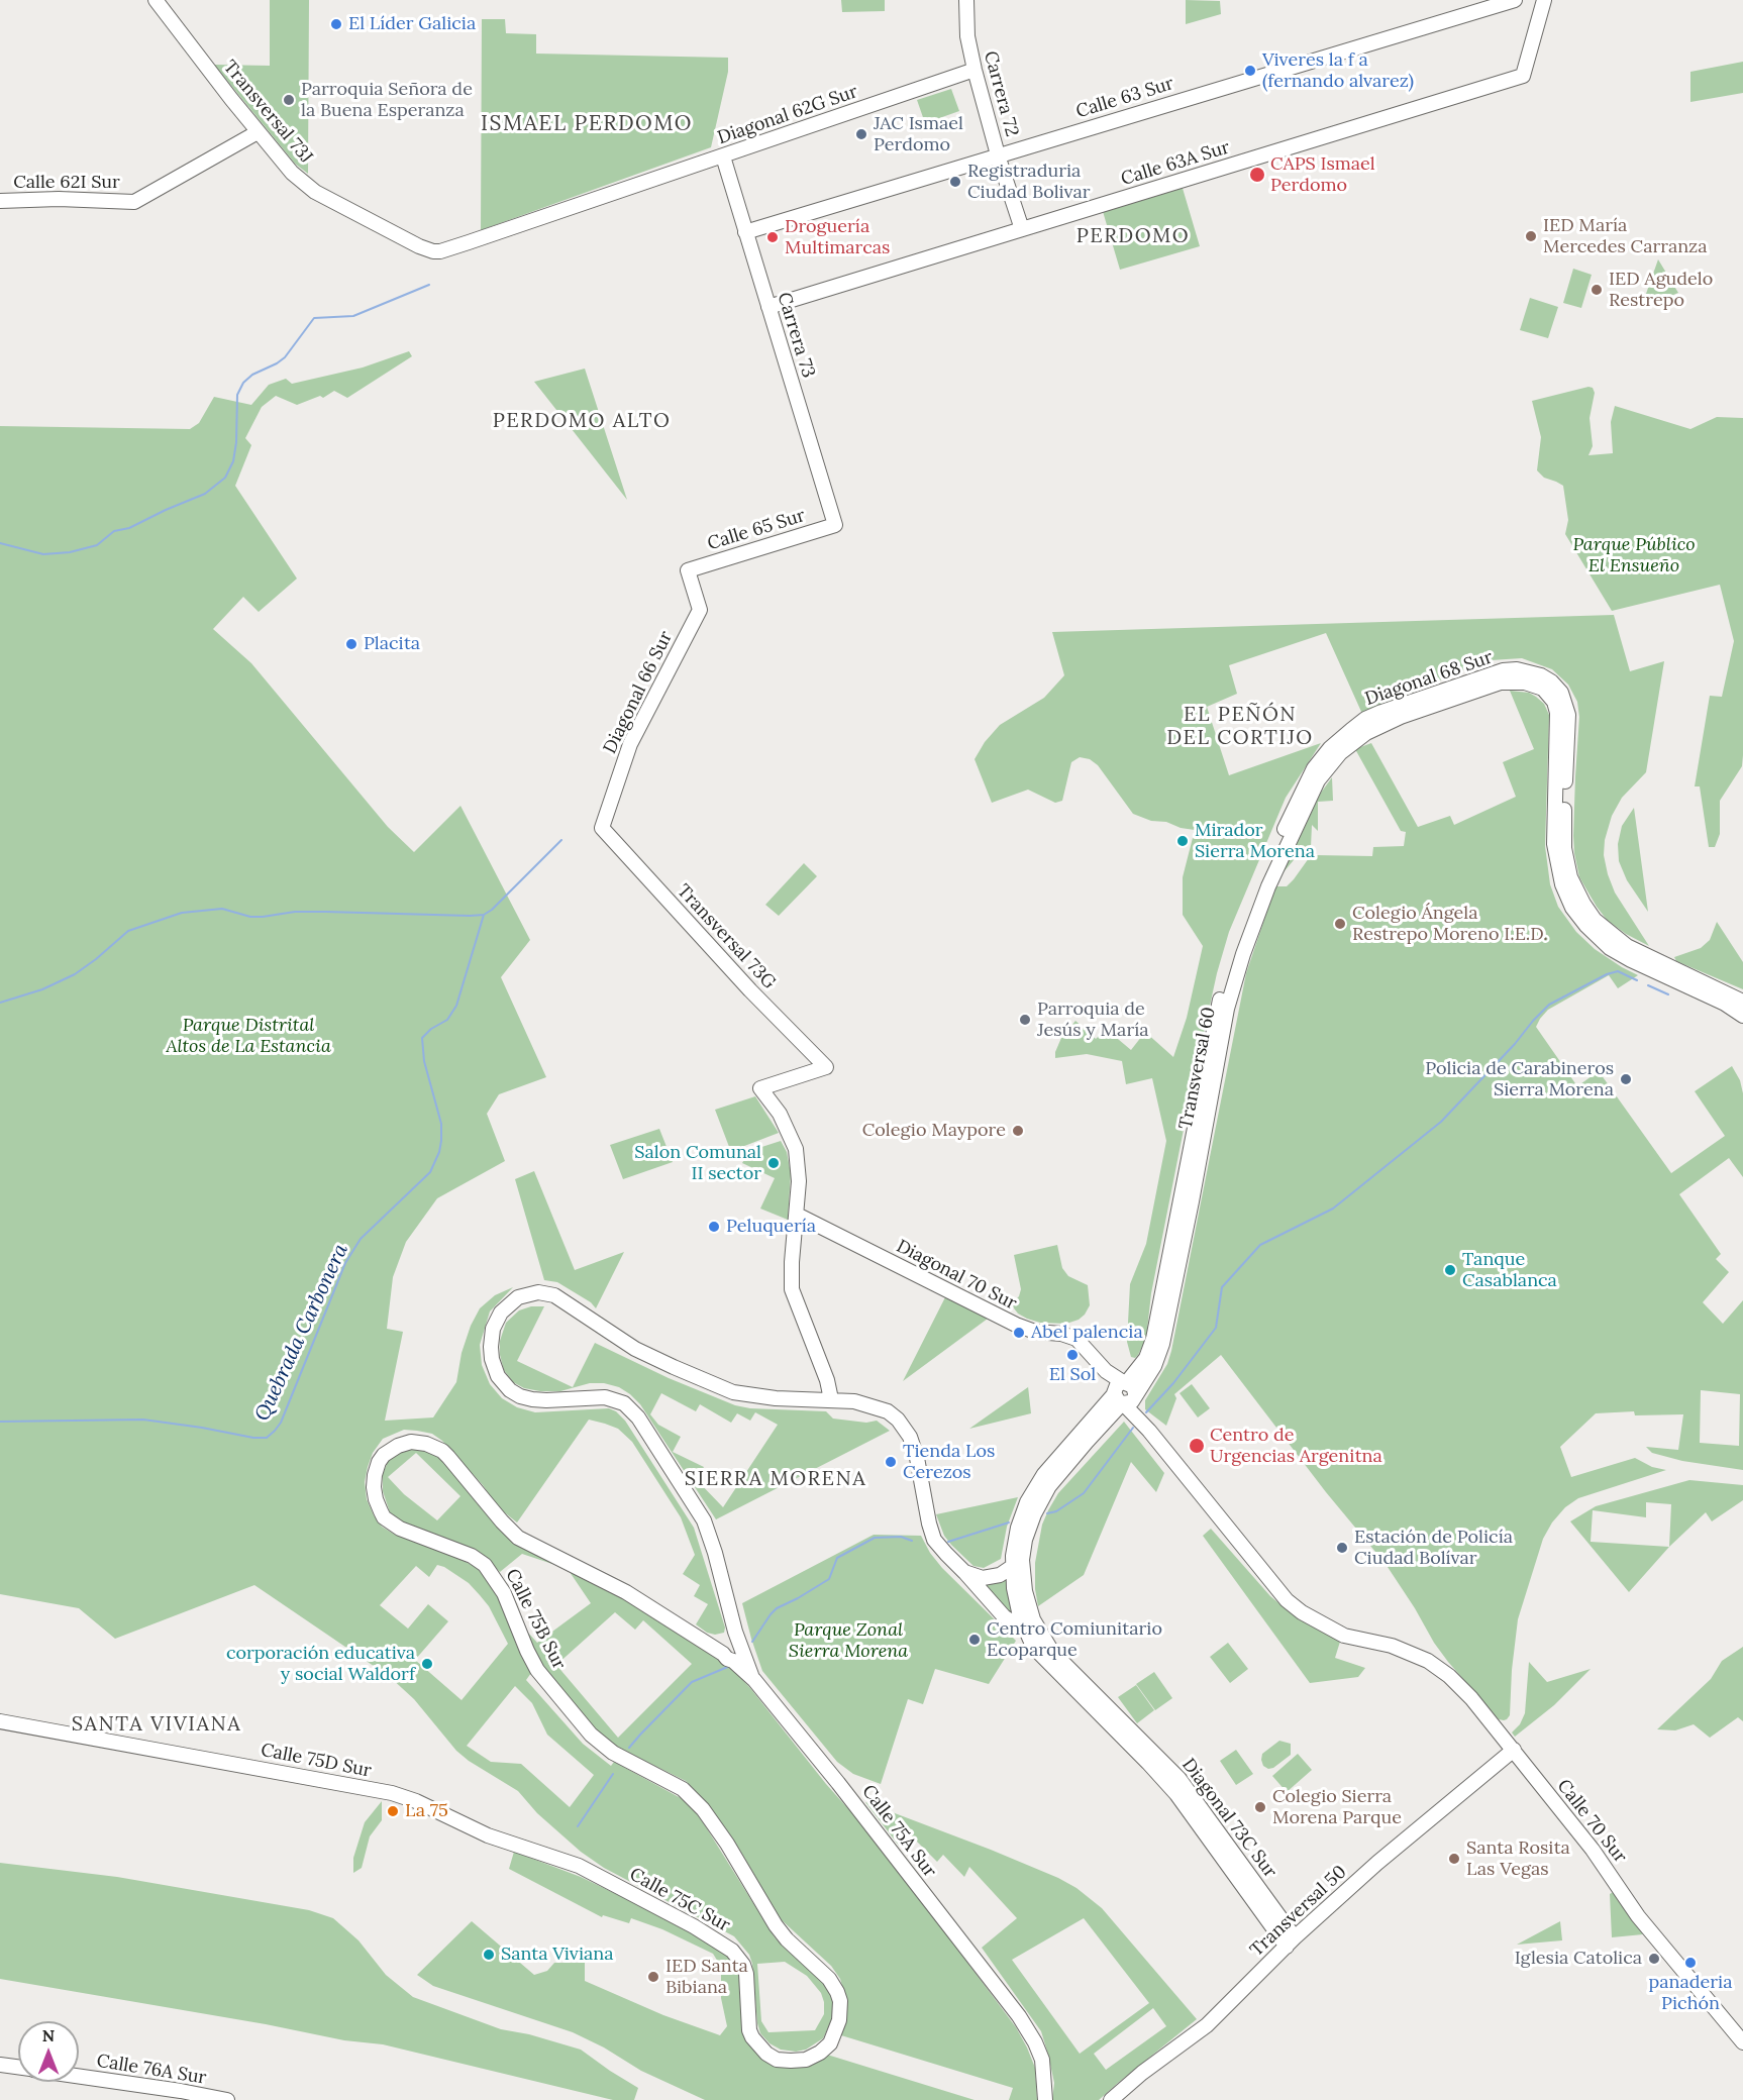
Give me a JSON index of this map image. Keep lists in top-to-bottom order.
{
  "streets": {
    "street": [
      "Carrera 72",
      "Calle 63 Sur",
      "Transversal 73J",
      "Diagonal 62G Sur",
      "Calle 63A Sur",
      "Calle 62I Sur",
      "Carrera 73",
      "Calle 65 Sur",
      "Diagonal 68 Sur",
      "Diagonal 66 Sur",
      "Transversal 73G",
      "Transversal 60",
      "Diagonal 70 Sur",
      "Calle 75B Sur",
      "Calle 75D Sur",
      "Diagonal 73C Sur",
      "Calle 70 Sur",
      "Calle 75A Sur",
      "Calle 75C Sur",
      "Transversal 50",
      "Calle 76A Sur"
    ]
  },
  "crossings": [
    ["Carrera 72", "Calle 63 Sur"],
    ["Carrera 72", "Diagonal 62G Sur"],
    ["Carrera 72", "Calle 63A Sur"],
    ["Calle 63 Sur", "Carrera 73"],
    ["Transversal 73J", "Diagonal 62G Sur"],
    ["Transversal 73J", "Calle 62I Sur"],
    ["Diagonal 62G Sur", "Carrera 73"],
    ["Calle 63A Sur", "Carrera 73"],
    ["Carrera 73", "Calle 65 Sur"],
    ["Calle 65 Sur", "Diagonal 66 Sur"],
    ["Diagonal 68 Sur", "Transversal 60"],
    ["Diagonal 66 Sur", "Transversal 73G"],
    ["Transversal 73G", "Diagonal 70 Sur"],
    ["Transversal 60", "Diagonal 70 Sur"],
    ["Transversal 60", "Diagonal 73C Sur"],
    ["Diagonal 70 Sur", "Calle 70 Sur"],
    ["Calle 75B Sur", "Calle 75A Sur"],
    ["Calle 75B Sur", "Calle 75C Sur"],
    ["Calle 75D Sur", "Calle 75C Sur"],
    ["Diagonal 73C Sur", "Transversal 50"],
    ["Calle 70 Sur", "Transversal 50"]
  ],
  "districts": [
    "ISMAEL PERDOMO",
    "PERDOMO",
    "PERDOMO ALTO",
    "EL PEÑÓN DEL CORTIJO",
    "SIERRA MORENA",
    "SANTA VIVIANA"
  ],
  "water": ["Quebrada Carbonera"],
  "parks": ["Parque Público El Ensueño", "Parque Distrital Altos de La Estancia", "Parque Zonal Sierra Morena"],
  "places": [
    "El Líder Galicia",
    "Viveres la f a (fernando alvarez)",
    "Parroquia Señora de la Buena Esperanza",
    "JAC Ismael Perdomo",
    "CAPS Ismael Perdomo",
    "Registraduria Ciudad Bolivar",
    "IED María Mercedes Carranza",
    "Droguería Multimarcas",
    "IED Agudelo Restrepo",
    "Placita",
    "Mirador Sierra Morena",
    "Colegio Ángela Restrepo Moreno I.E.D.",
    "Parroquia de Jesús y María",
    "Policia de Carabineros Sierra Morena",
    "Colegio Maypore",
    "Salon Comunal II sector",
    "Peluquería",
    "Tanque Casablanca",
    "Abel palencia",
    "El Sol",
    "Centro de Urgencias Argenitna",
    "Tienda Los Cerezos",
    "Estación de Policía Ciudad Bolívar",
    "Centro Comiunitario Ecoparque",
    "corporación educativa y social Waldorf",
    "Colegio Sierra Morena Parque",
    "La 75",
    "Santa Rosita Las Vegas",
    "Santa Viviana",
    "Iglesia Catolica",
    "panaderia Pichón",
    "IED Santa Bibiana"
  ],
  "north": "top"
}
